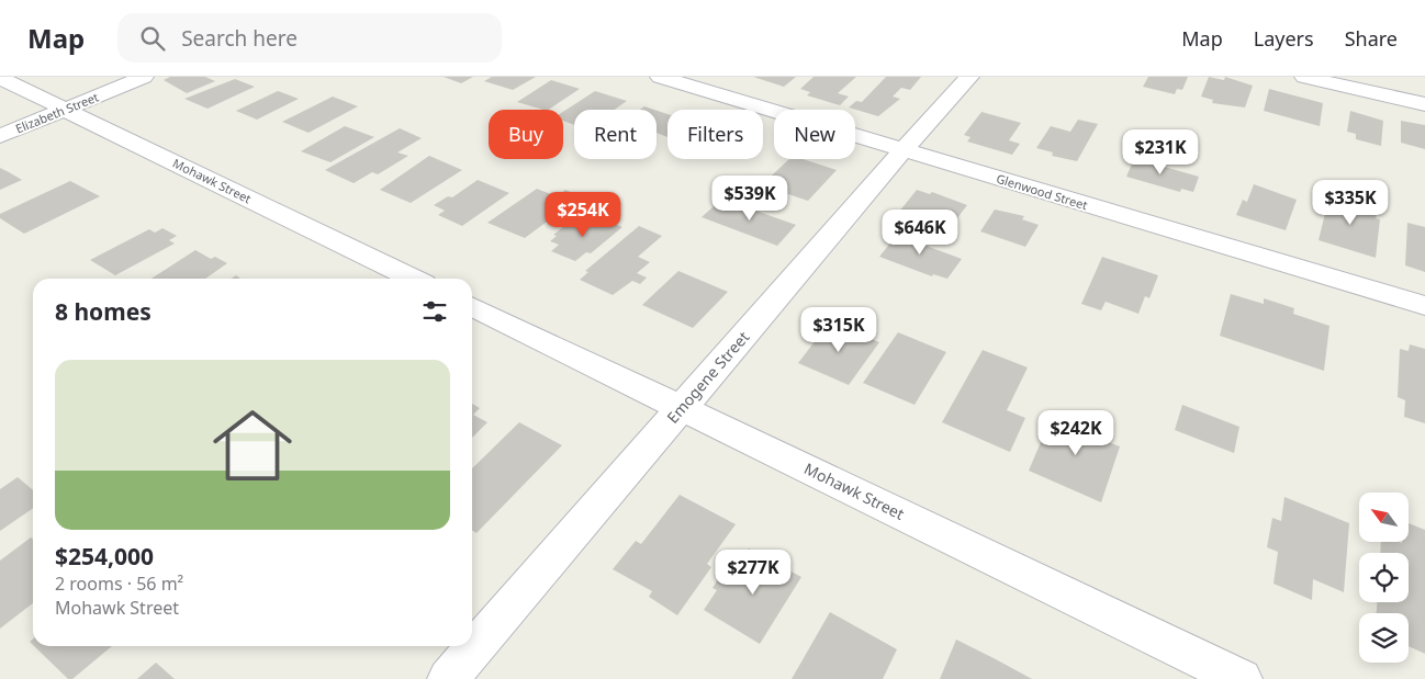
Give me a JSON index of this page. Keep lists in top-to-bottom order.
{
  "streets": {
    "street": [
      "Elizabeth Street",
      "Mohawk Street",
      "Glenwood Street",
      "Emogene Street"
    ]
  },
  "crossings": [
    ["Elizabeth Street", "Mohawk Street"],
    ["Mohawk Street", "Emogene Street"],
    ["Glenwood Street", "Emogene Street"]
  ],
  "north": "top left",
  "page": {
    "header": "Map",
    "search": "Search here",
    "nav": ["Map", "Layers", "Share"],
    "chip": [
      "Buy",
      "Rent",
      "Filters",
      "New"
    ],
    "price": [
      "$231K",
      "$539K",
      "$335K",
      "$254K",
      "$646K",
      "$315K",
      "$242K",
      "$277K"
    ],
    "heading": "8 homes",
    "list": [
      {
        "name": "$254,000",
        "note": "2 rooms · 56 m² · Mohawk Street"
      }
    ]
  }
}
